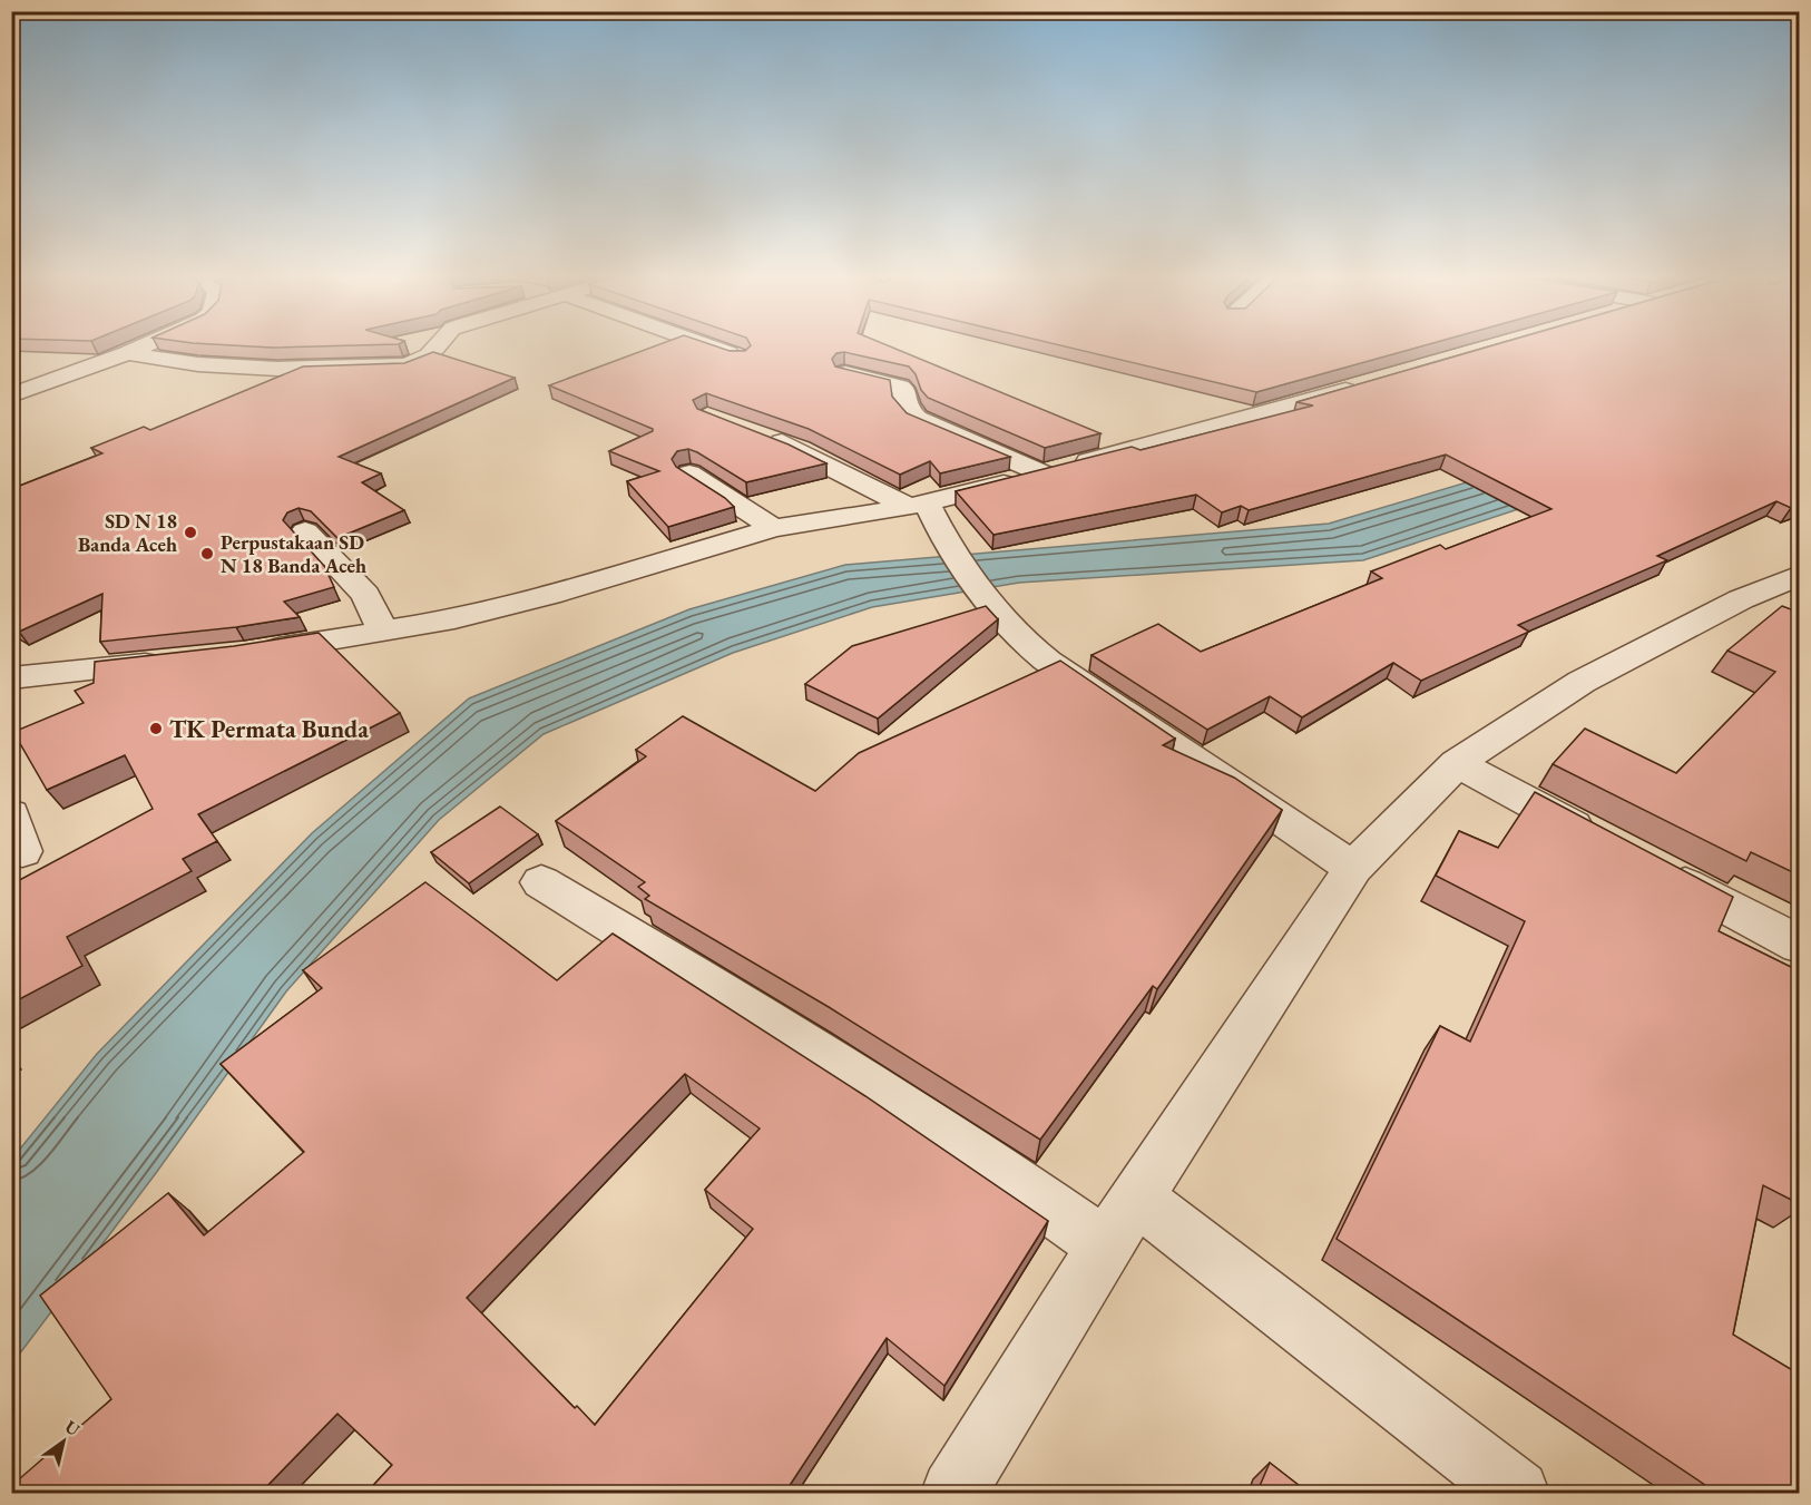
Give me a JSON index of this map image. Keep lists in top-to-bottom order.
{
  "places": ["SD N 18 Banda Aceh", "Perpustakaan SD N 18 Banda Aceh", "TK Permata Bunda"],
  "north": "top right"
}
